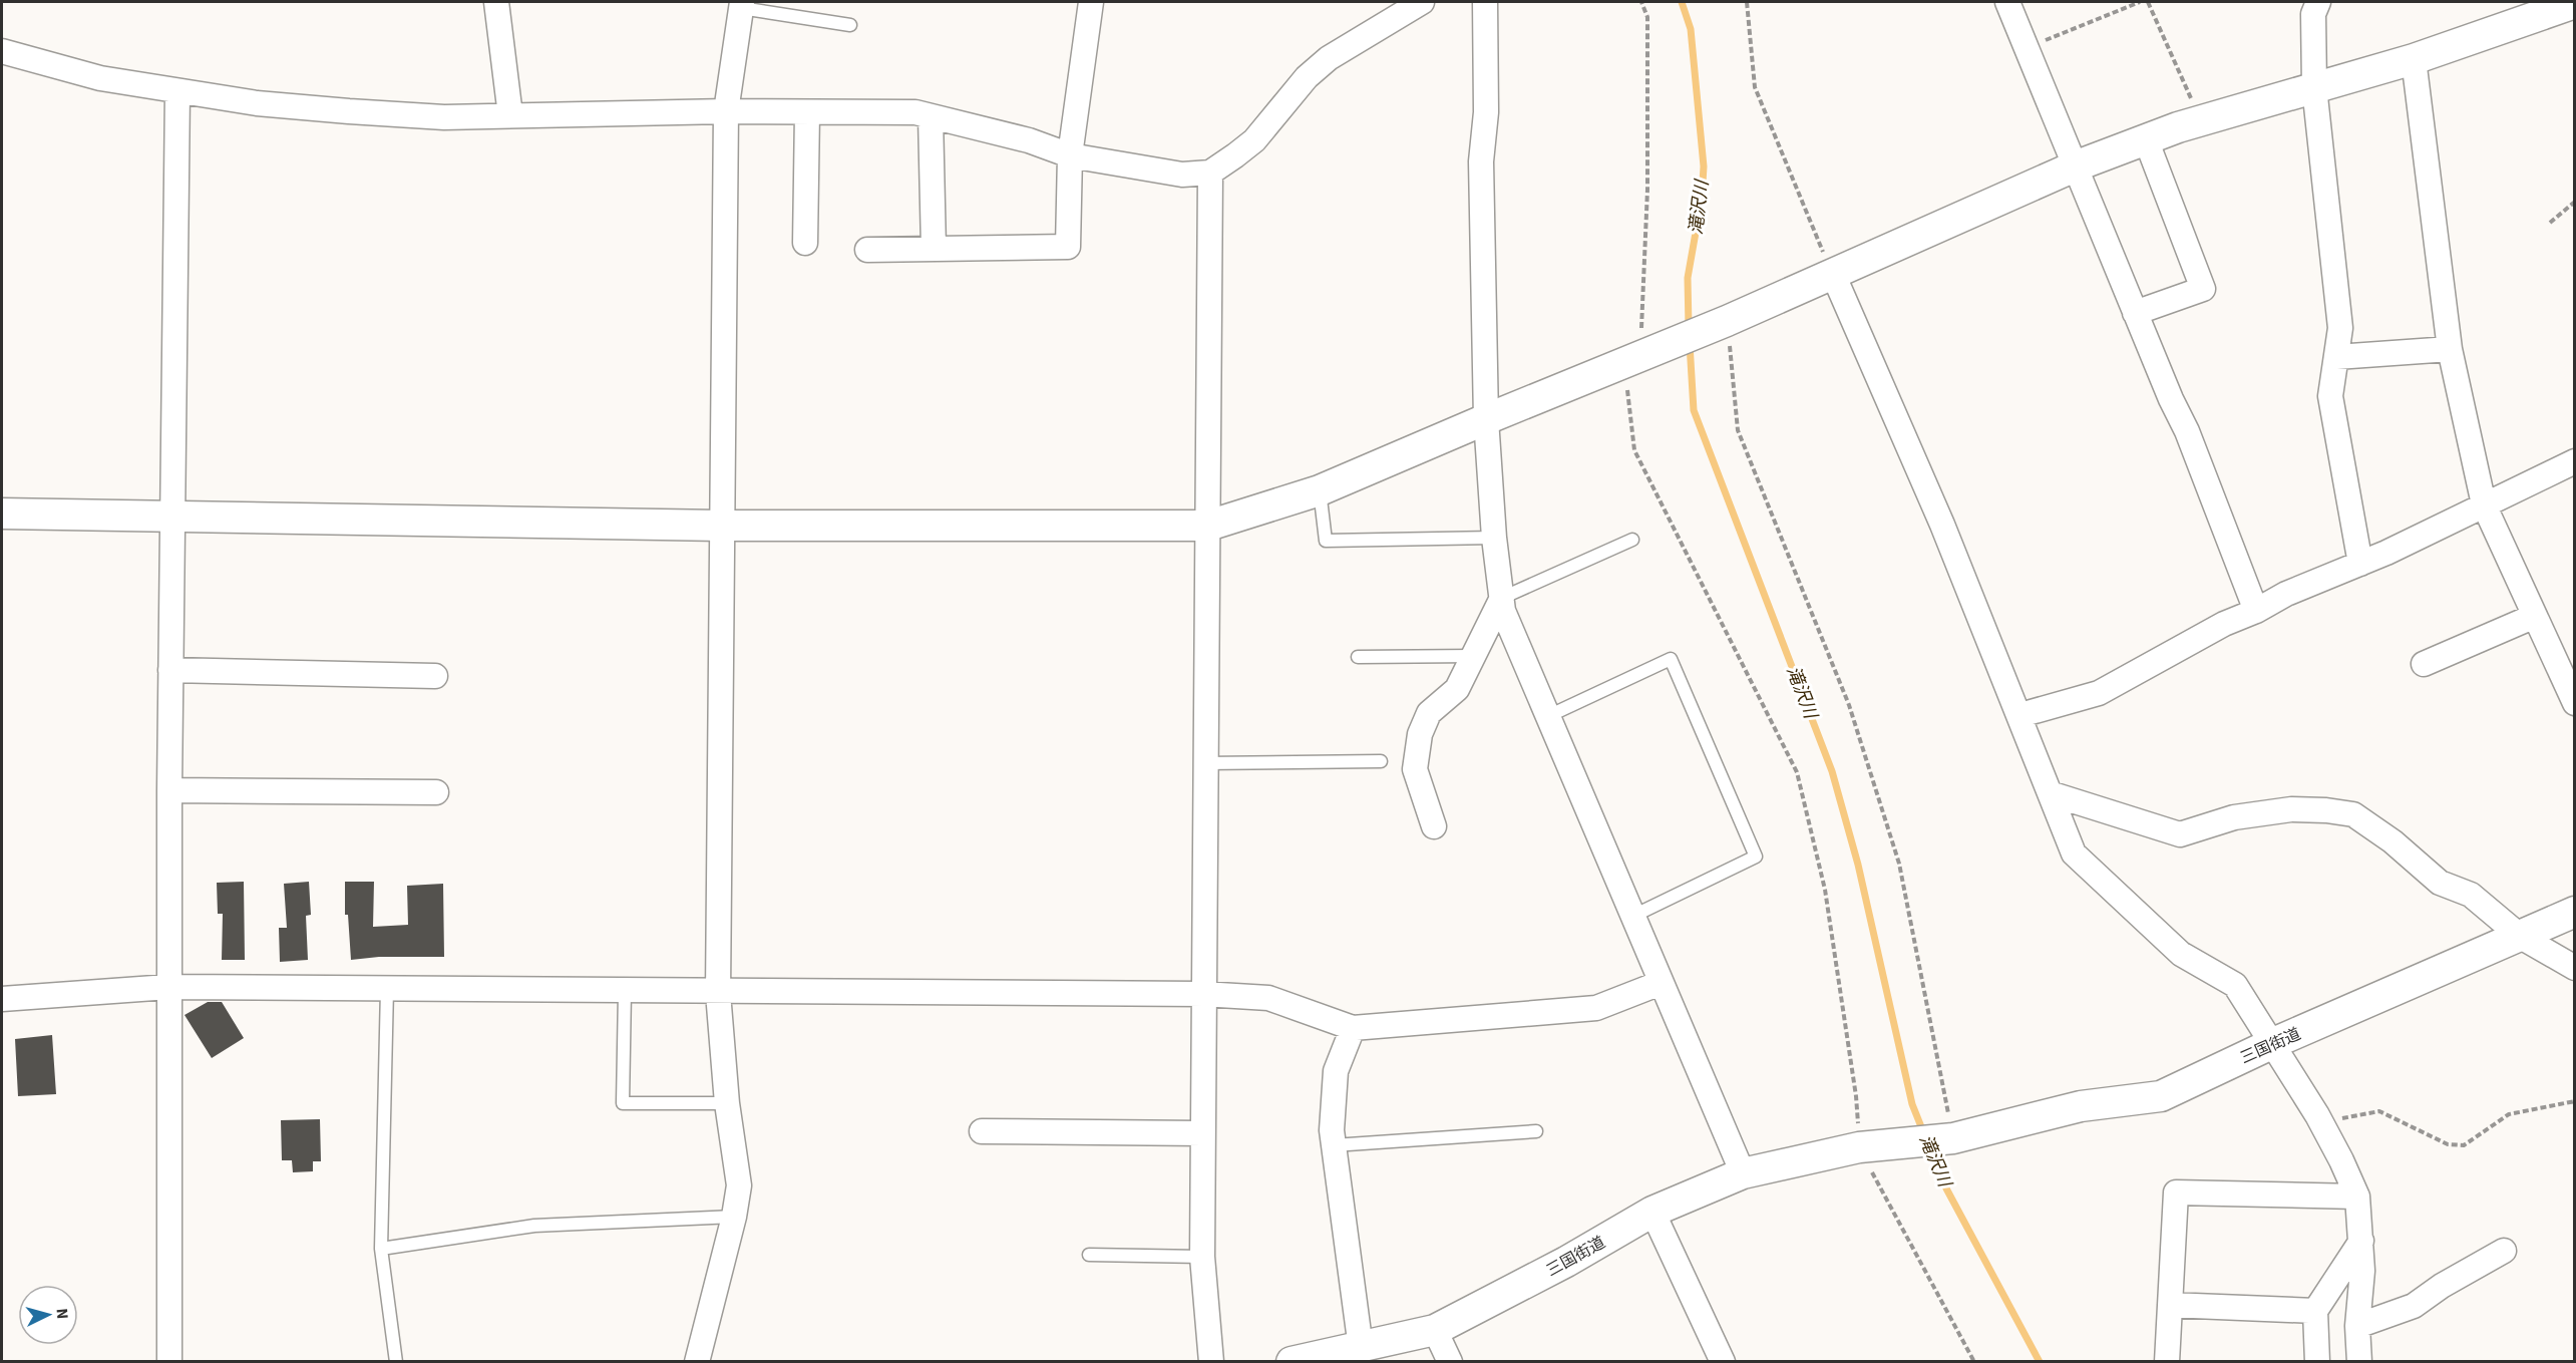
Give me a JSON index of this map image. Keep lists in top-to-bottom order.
{
  "streets": {
    "street": ["三国街道"]
  },
  "water": ["滝沢川"],
  "north": "right"
}
